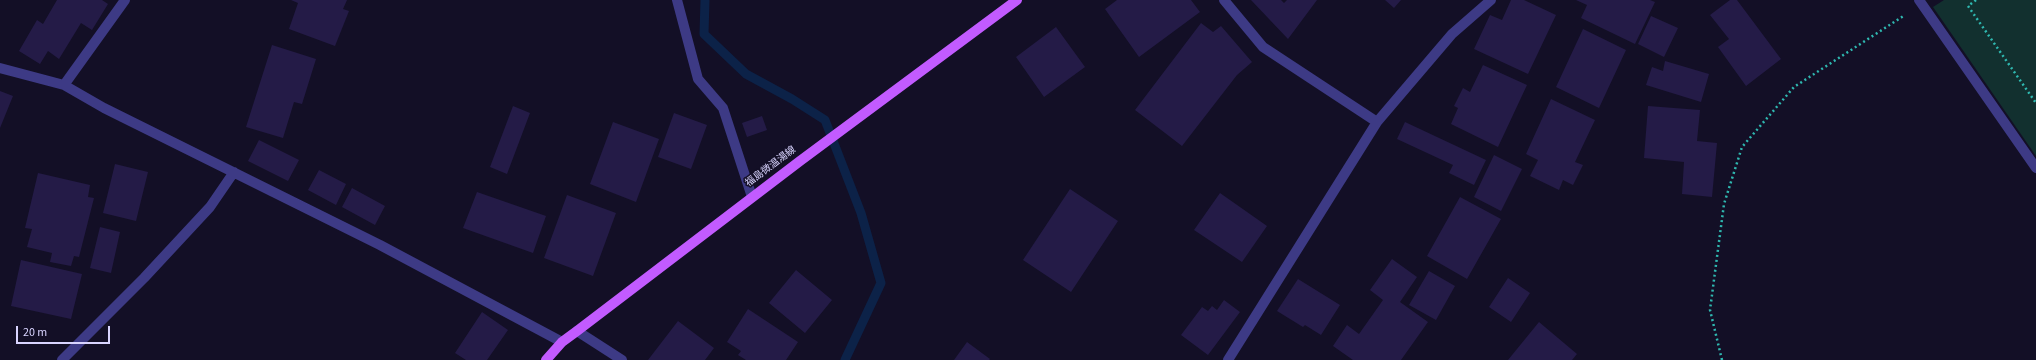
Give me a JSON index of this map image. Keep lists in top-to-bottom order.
{
  "streets": {
    "main road": ["福島微温湯線"]
  },
  "scale_bar": "20 m"
}
